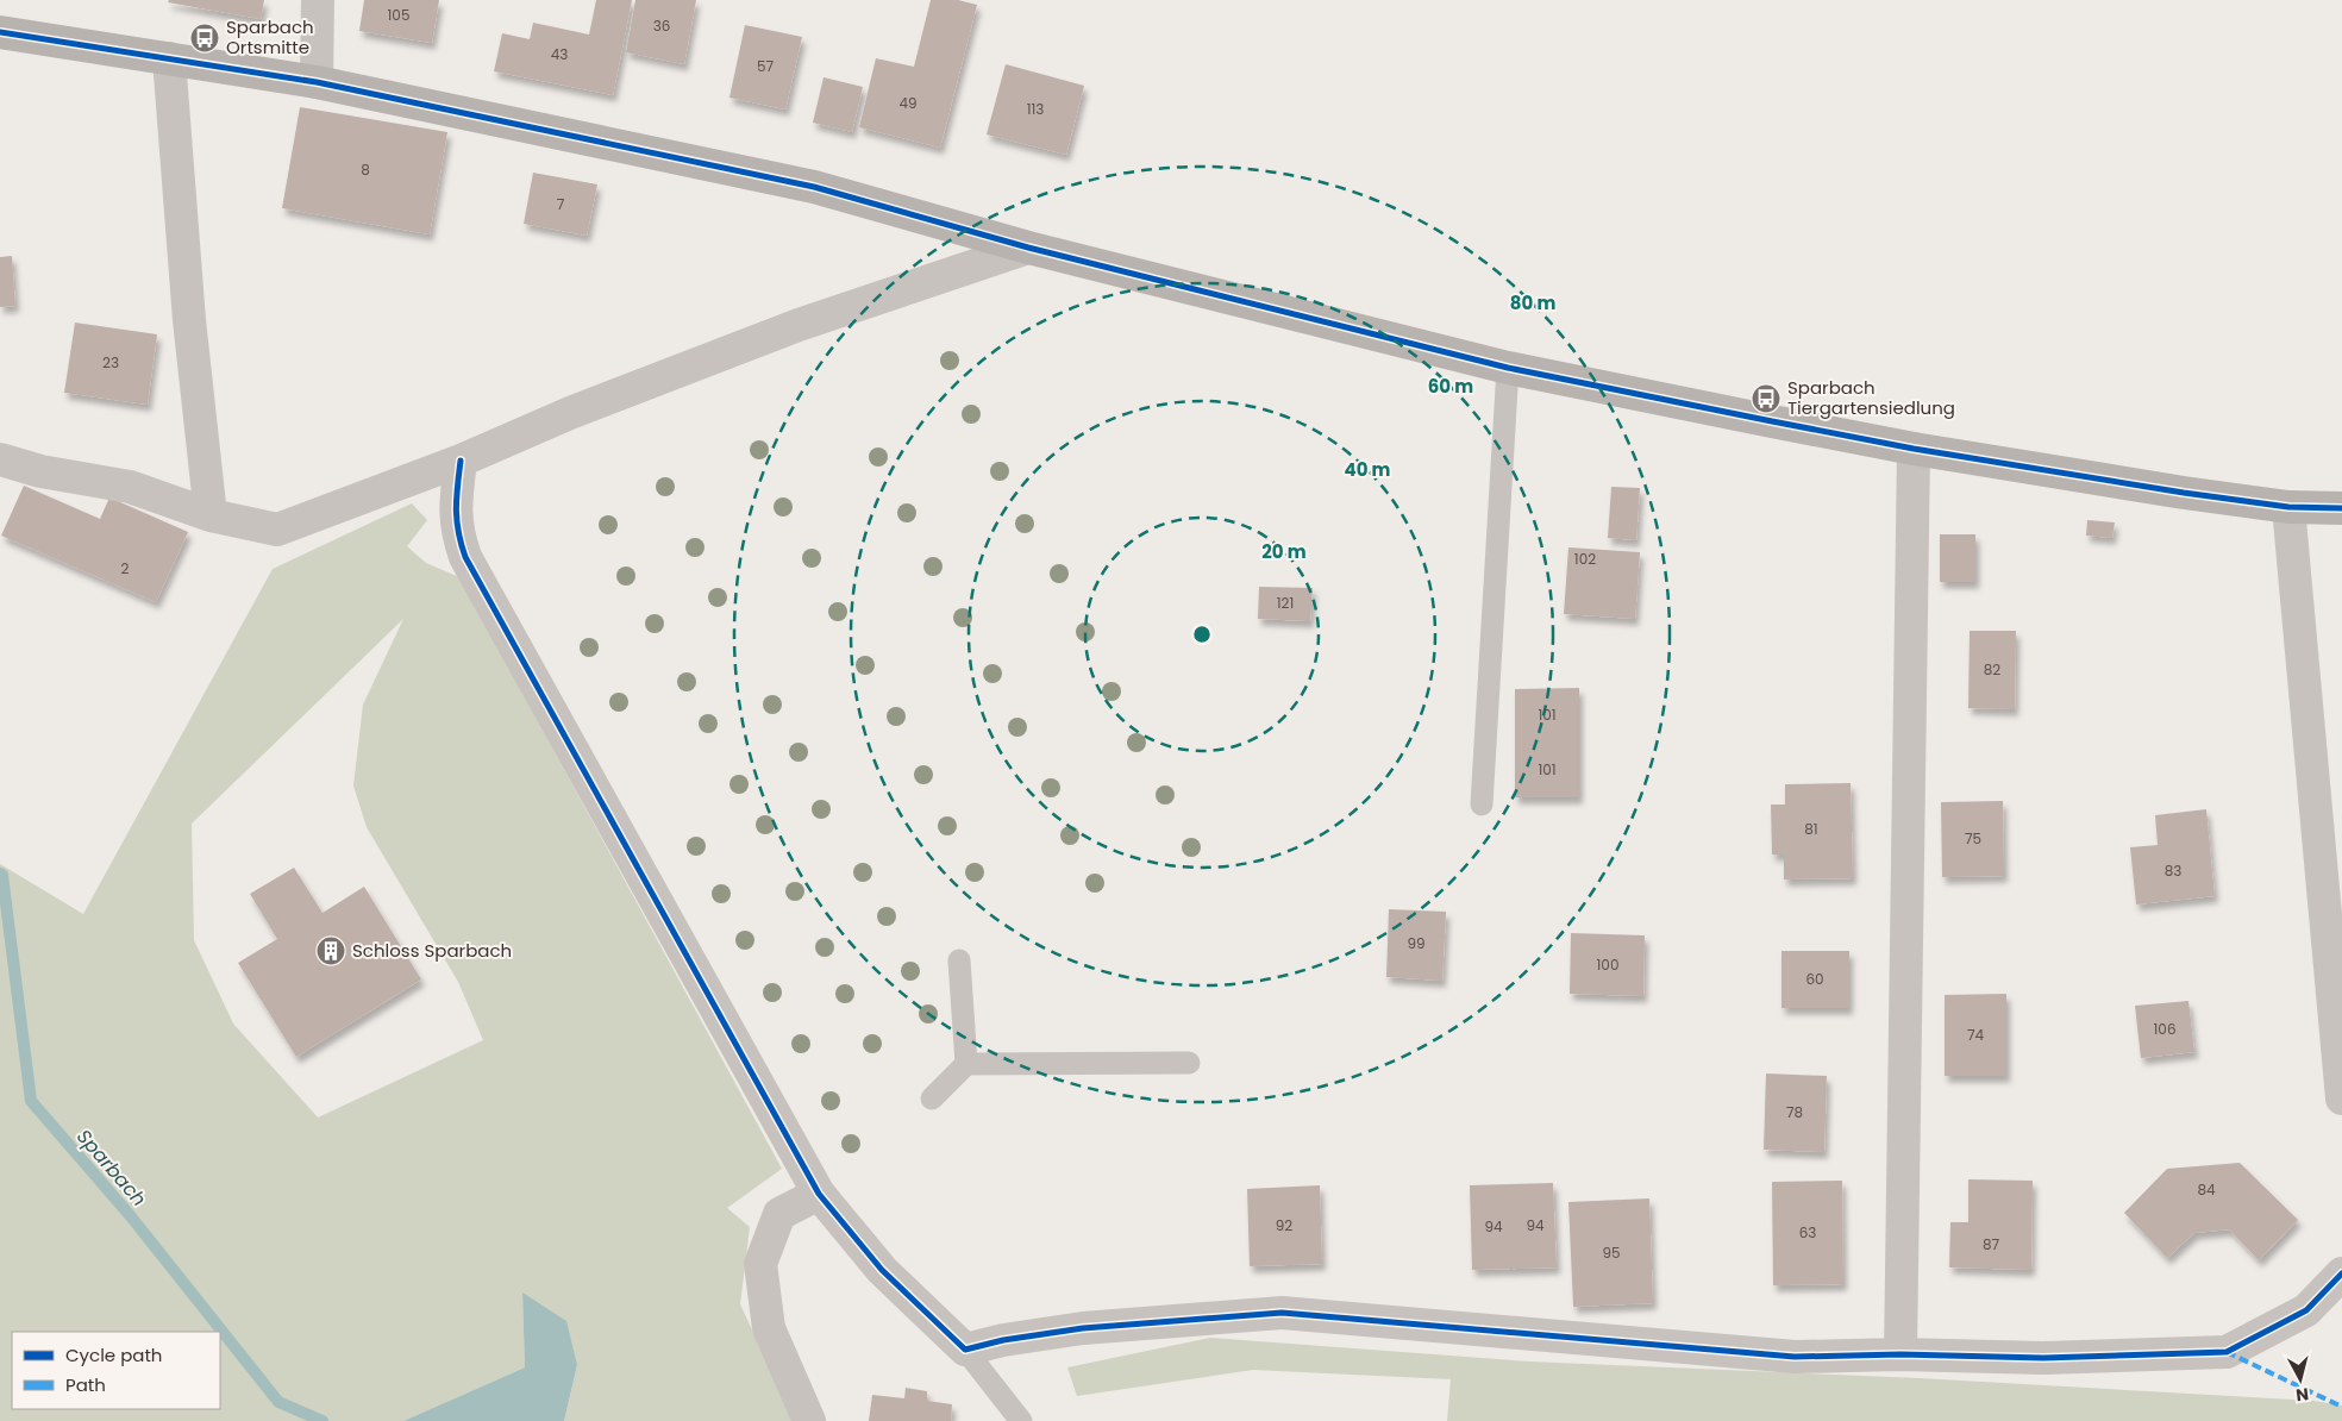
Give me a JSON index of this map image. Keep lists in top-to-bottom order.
{
  "water": ["Sparbach"],
  "places": {
    "bus stop": ["Sparbach Ortsmitte", "Sparbach Tiergartensiedlung"],
    "building": ["Schloss Sparbach"]
  },
  "house_numbers": [
    "105",
    "36",
    "43",
    "57",
    "49",
    "113",
    "8",
    "7",
    "23",
    "102",
    "2",
    "121",
    "82",
    "101",
    "101",
    "81",
    "75",
    "83",
    "99",
    "100",
    "60",
    "106",
    "74",
    "78",
    "84",
    "92",
    "94",
    "94",
    "63",
    "87",
    "95"
  ],
  "legend": ["Cycle path", "Path"],
  "north": "bottom",
  "rings": [
    "80 m",
    "60 m",
    "40 m",
    "20 m"
  ]
}
